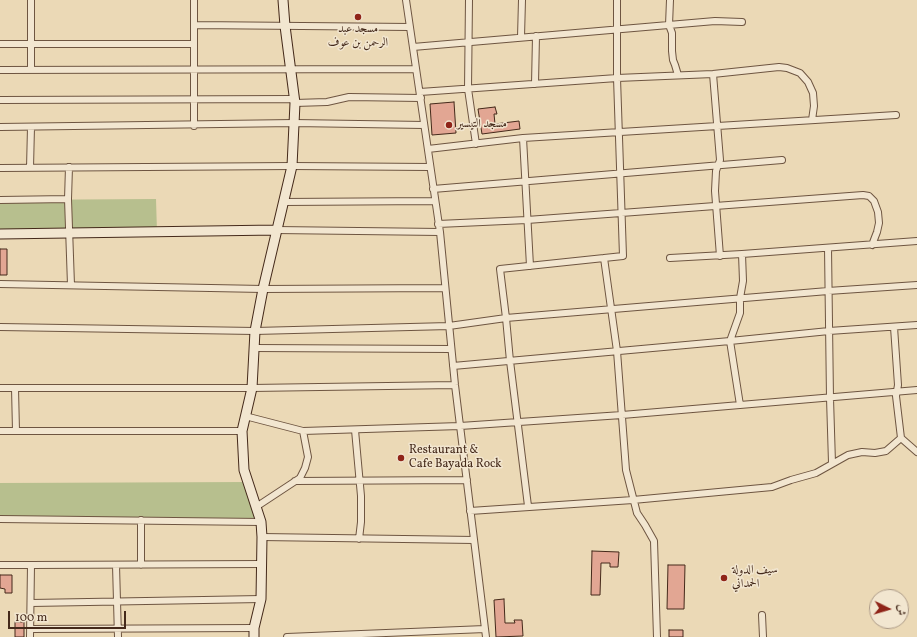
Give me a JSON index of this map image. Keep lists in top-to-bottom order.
{
  "places": [
    "مسجد عبد الرحمن بن عوف",
    "مسجد التيسير",
    "Restaurant & Cafe Bayada Rock",
    "سيف الدولة الحمداني"
  ],
  "scale_bar": "100 m",
  "north": "right"
}
